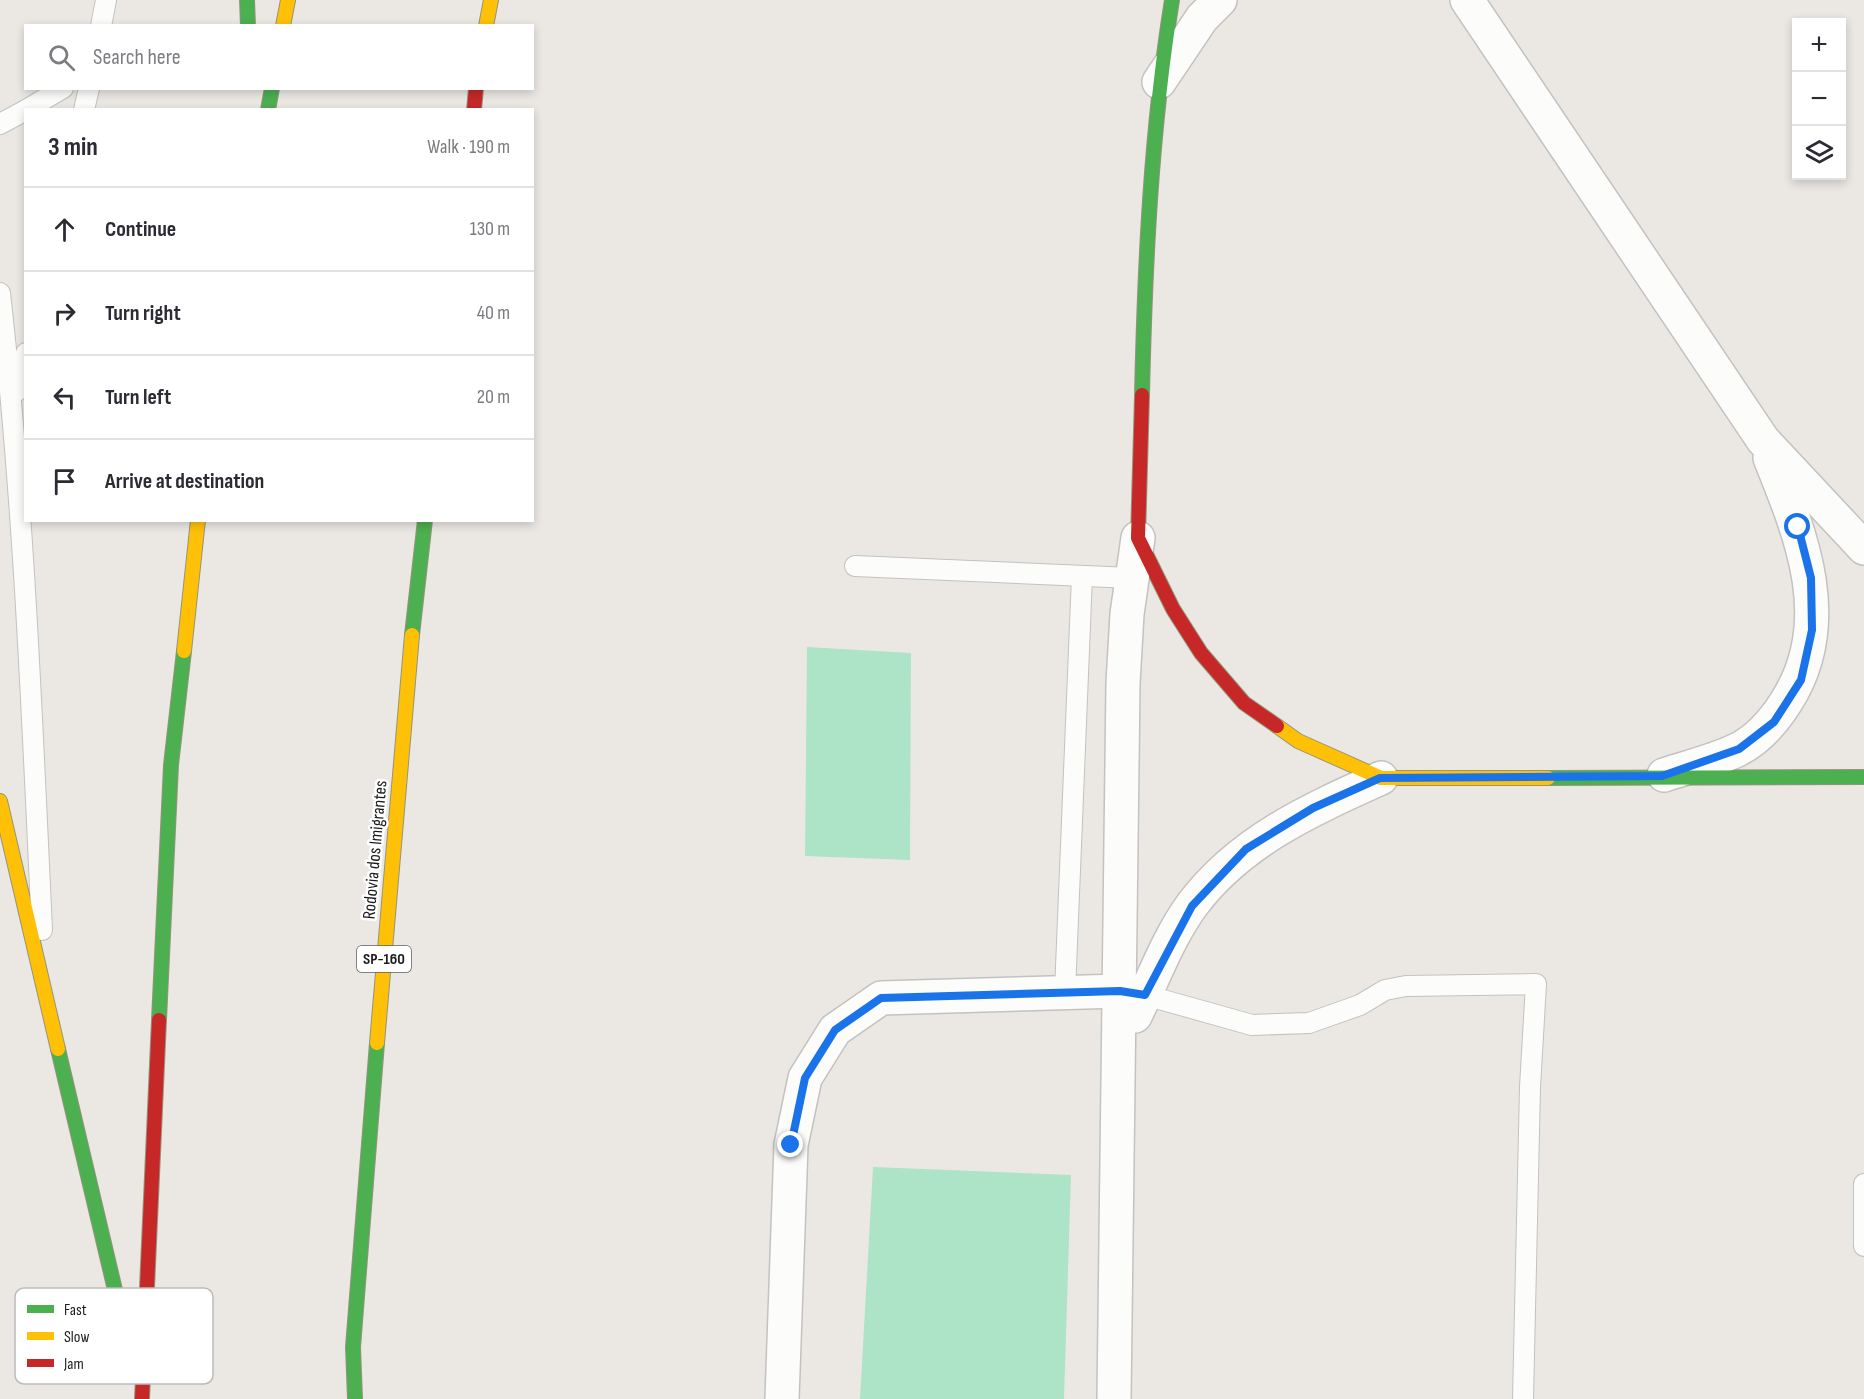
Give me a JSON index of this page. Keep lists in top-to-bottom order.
{
  "streets": {
    "main road": ["Rodovia dos Imigrantes", "SP-160"]
  },
  "legend": ["Fast", "Slow", "Jam"],
  "page": {
    "map_buttons": ["+", "−"],
    "search": "Search here",
    "heading": ["3 min", "Walk · 190 m"],
    "list": [
      ["Continue", "130 m"],
      ["Turn right", "40 m"],
      ["Turn left", "20 m"],
      "Arrive at destination"
    ]
  }
}
